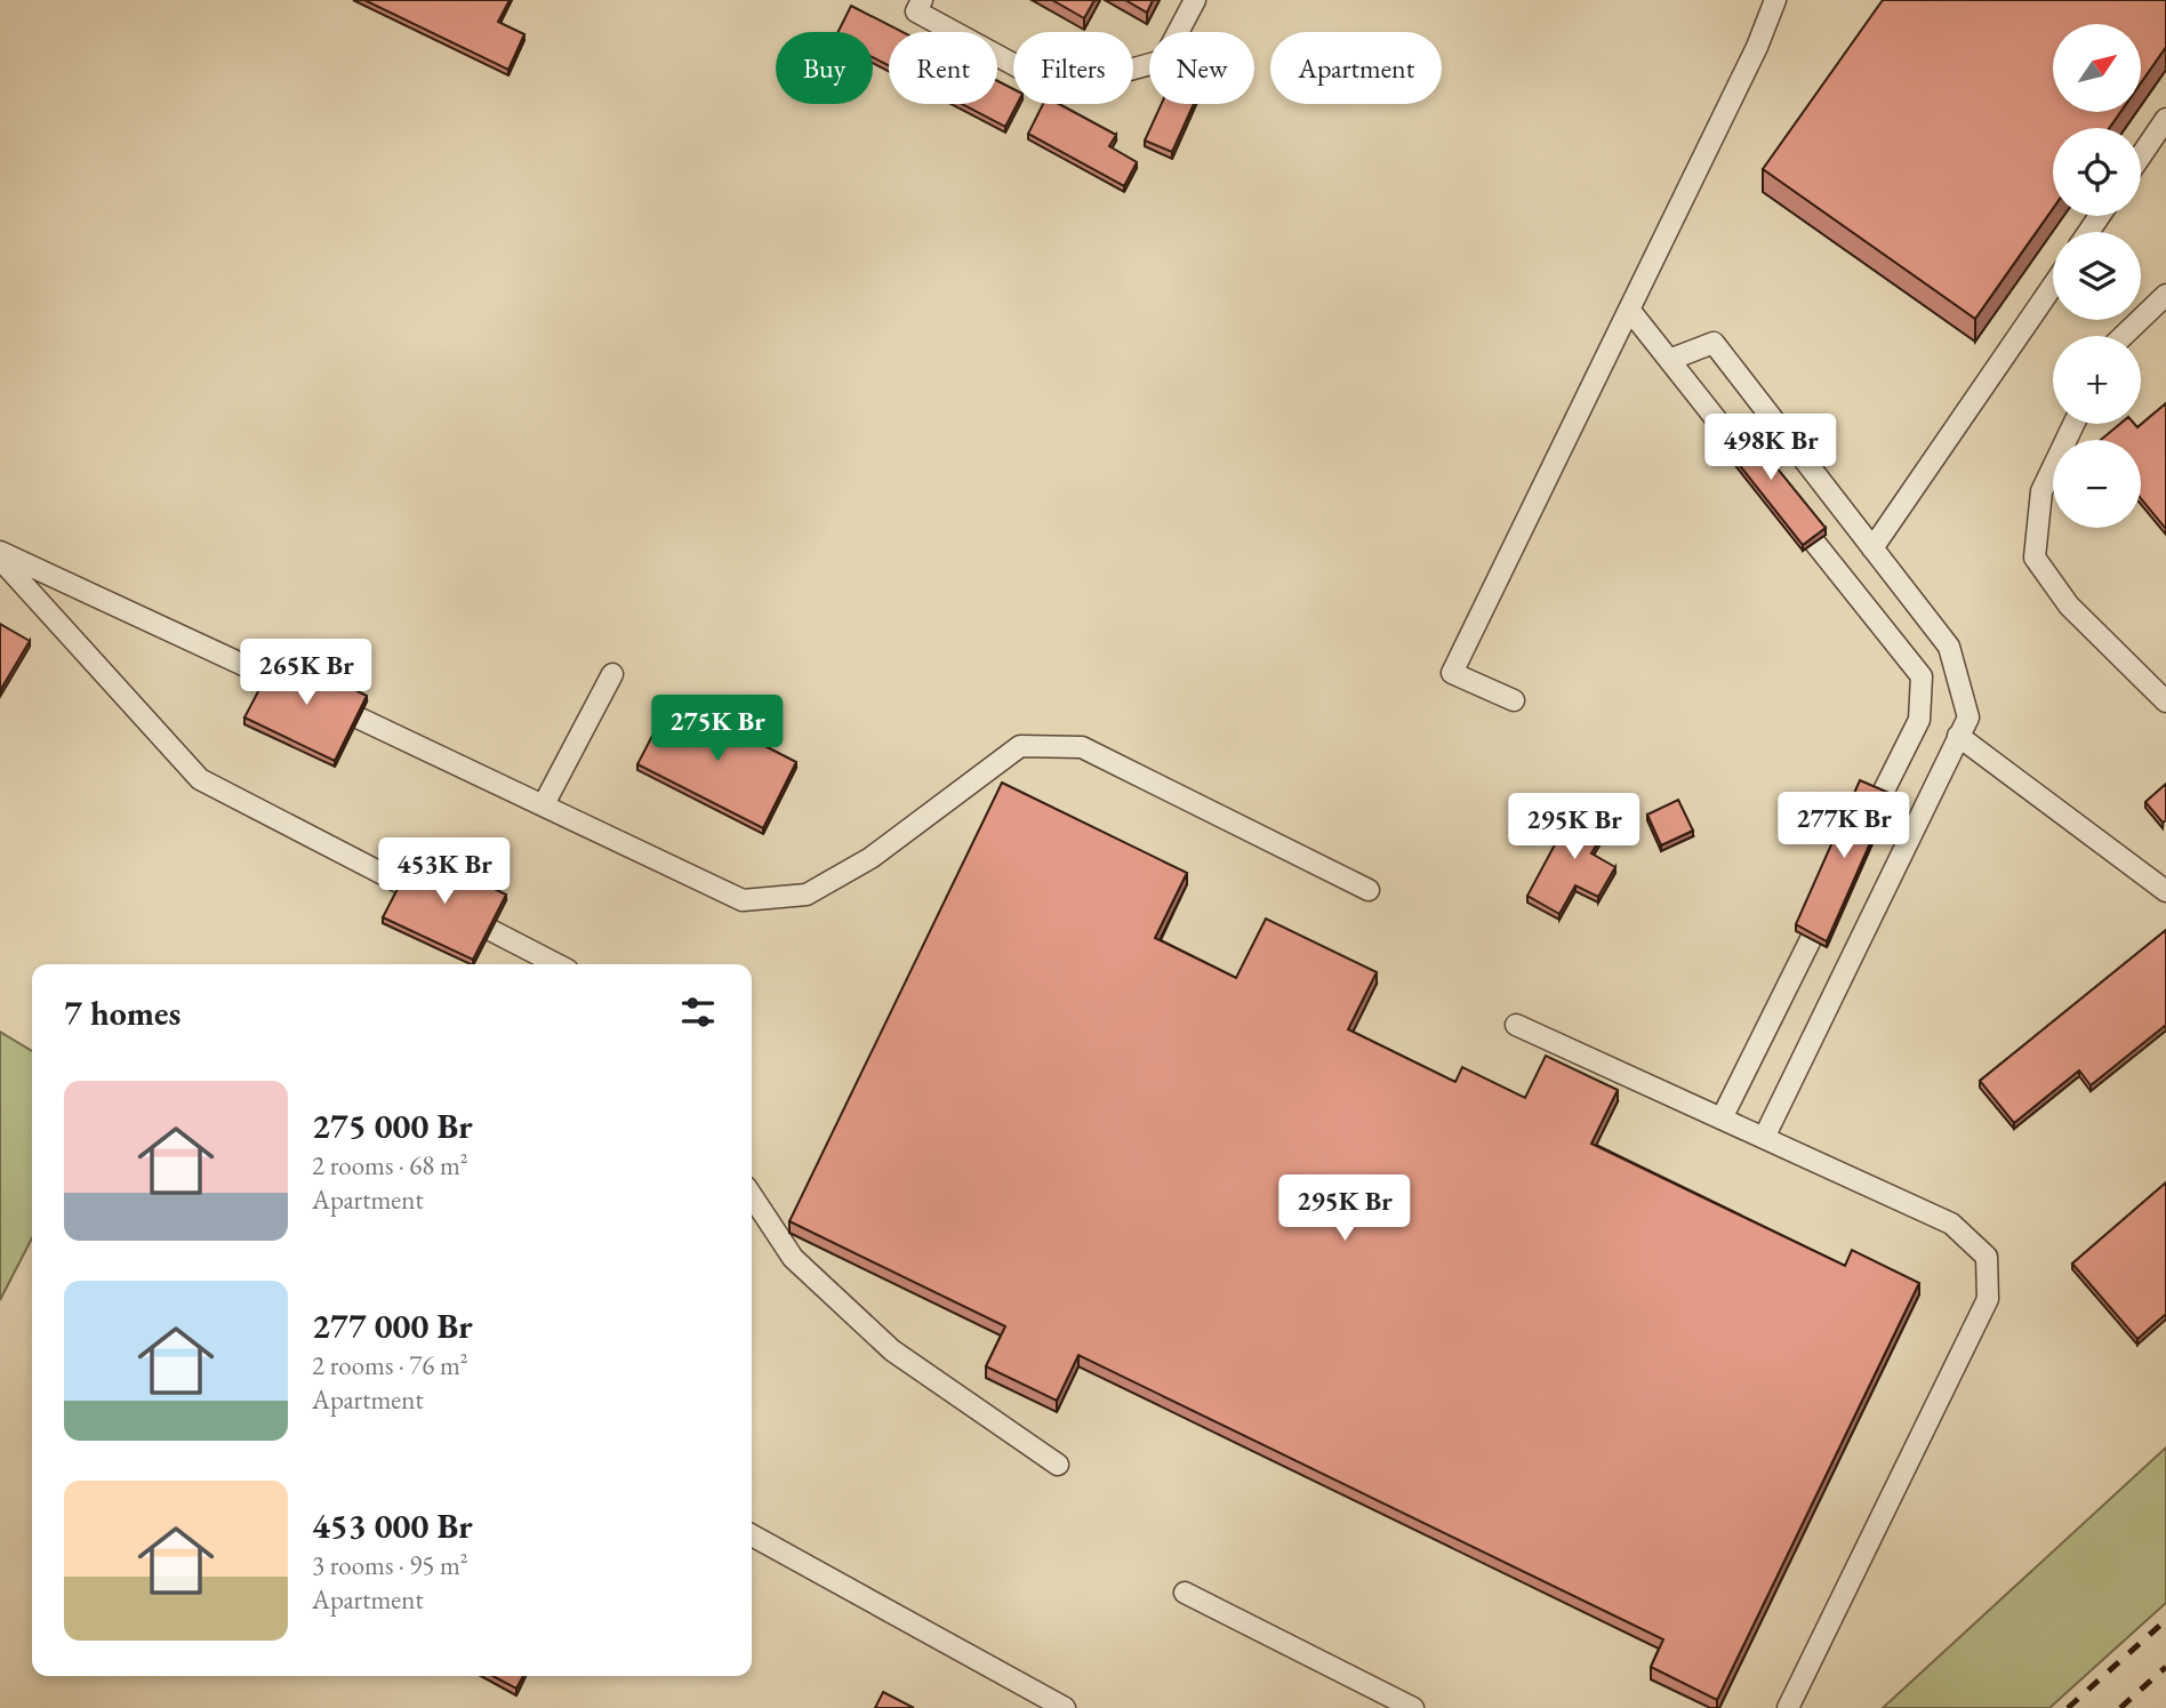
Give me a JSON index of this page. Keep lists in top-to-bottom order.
{
  "north": "top right",
  "page": {
    "map_buttons": ["+", "−"],
    "chip": [
      "Buy",
      "Rent",
      "Filters",
      "New",
      "Apartment"
    ],
    "price": [
      "498K Br",
      "265K Br",
      "275K Br",
      "277K Br",
      "295K Br",
      "453K Br",
      "295K Br"
    ],
    "heading": "7 homes",
    "list": [
      {
        "name": "275 000 Br",
        "note": "2 rooms · 68 m² · Apartment"
      },
      {
        "name": "277 000 Br",
        "note": "2 rooms · 76 m² · Apartment"
      },
      {
        "name": "453 000 Br",
        "note": "3 rooms · 95 m² · Apartment"
      }
    ]
  }
}
